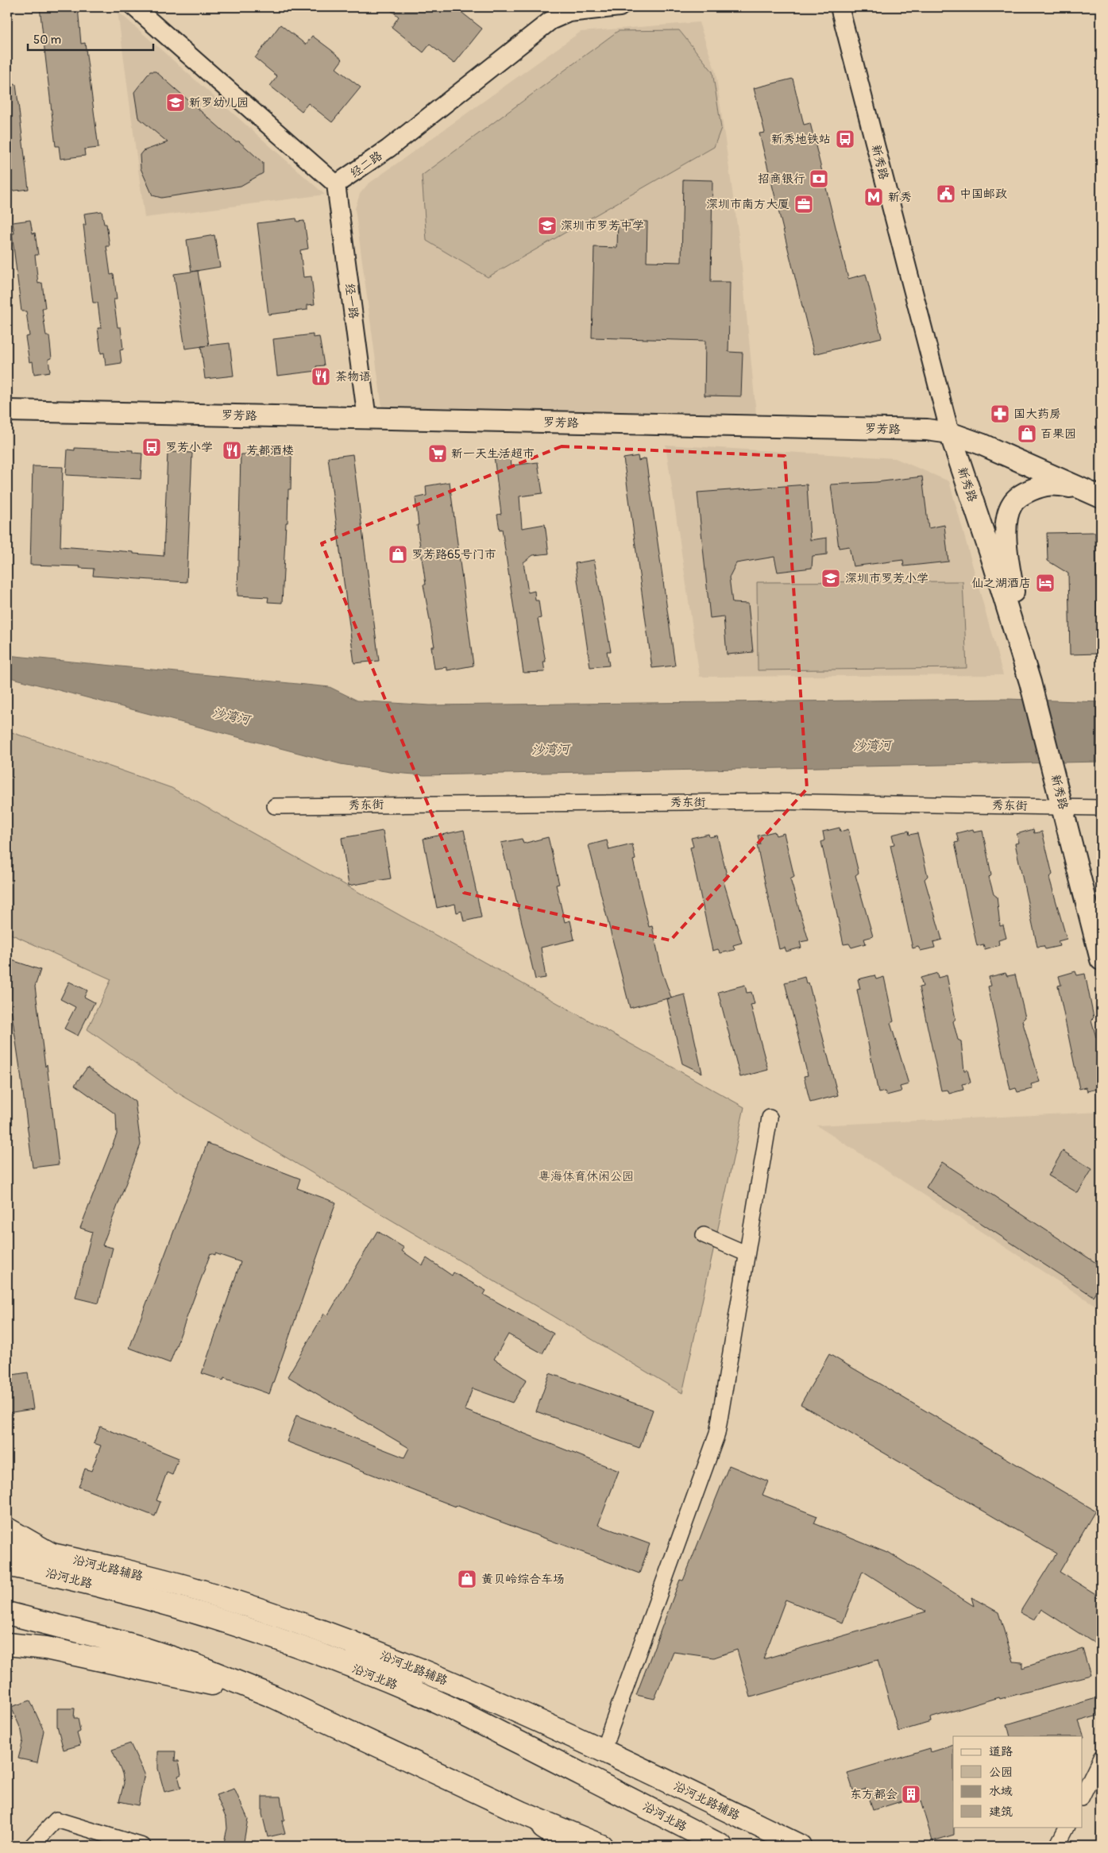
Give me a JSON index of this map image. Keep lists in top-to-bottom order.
{
  "streets": {
    "main road": [
      "新秀路",
      "罗芳路",
      "沿河北路辅路",
      "沿河北路"
    ],
    "street": ["经二路", "经一路", "秀东街"]
  },
  "crossings": [
    ["新秀路", "罗芳路"],
    ["新秀路", "秀东街"],
    ["经二路", "经一路"],
    ["经一路", "罗芳路"]
  ],
  "water": ["沙湾河"],
  "parks": ["粤海体育休闲公园"],
  "places": {
    "school or university": ["新罗幼儿园", "深圳市罗芳中学", "深圳市罗芳小学"],
    "bus stop": ["新秀地铁站", "罗芳小学"],
    "bank": ["招商银行"],
    "public building": ["中国邮政"],
    "metro station": ["新秀"],
    "office": ["深圳市南方大厦"],
    "restaurant": ["茶物语", "芳都酒楼"],
    "pharmacy": ["国大药房"],
    "shop": ["百果园", "罗芳路65号门市", "黄贝岭综合车场"],
    "supermarket": ["新一天生活超市"],
    "hotel": ["仙之湖酒店"],
    "building": ["东方都会"]
  },
  "legend": [
    "道路",
    "公园",
    "水域",
    "建筑"
  ],
  "scale_bar": "50 m"
}
